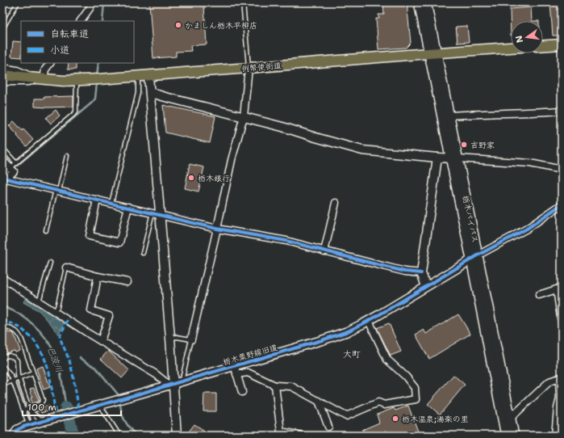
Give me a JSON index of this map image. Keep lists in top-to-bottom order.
{
  "streets": {
    "main road": ["例幣使街道", "栃木バイパス"],
    "street": ["栃木粟野線旧道"]
  },
  "crossings": [
    ["例幣使街道", "栃木バイパス"],
    ["栃木バイパス", "栃木粟野線旧道"]
  ],
  "districts": ["大町"],
  "water": ["巴波川"],
  "places": [
    "かましん栃木平柳店",
    "吉野家",
    "栃木銀行",
    "栃木温泉;湯楽の里"
  ],
  "legend": ["自転車道", "小道"],
  "scale_bar": "100 m",
  "north": "left"
}
